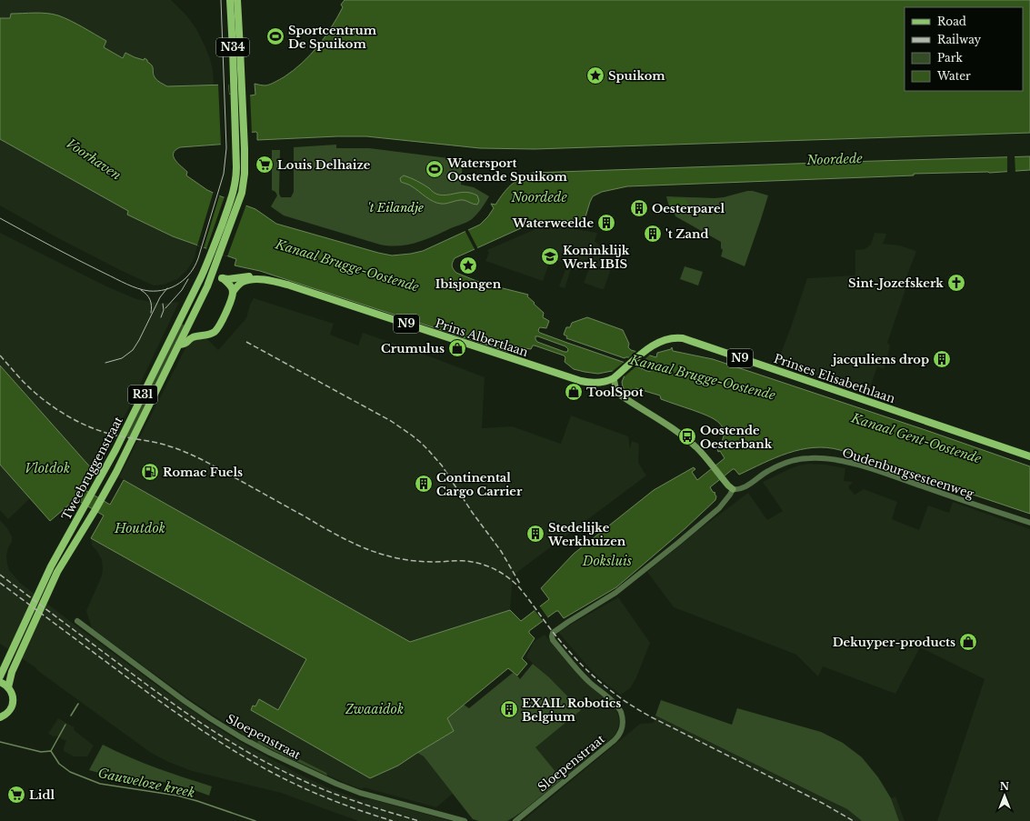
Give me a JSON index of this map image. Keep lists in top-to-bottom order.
{
  "streets": {
    "main road": [
      "N34",
      "N9",
      "Prins Albertlaan",
      "Prinses Elisabethlaan",
      "R31",
      "Tweebruggenstraat"
    ],
    "street": ["Oudenburgsesteenweg", "Sloepenstraat"]
  },
  "crossings": [
    ["Prins Albertlaan", "Prinses Elisabethlaan"],
    ["Prins Albertlaan", "Tweebruggenstraat"],
    ["R31", "Tweebruggenstraat"],
    ["Oudenburgsesteenweg", "Sloepenstraat"]
  ],
  "water": [
    "Voorhaven",
    "Noordede",
    "Kanaal Brugge-Oostende",
    "Kanaal Gent-Oostende",
    "Vlotdok",
    "Houtdok",
    "Doksluis",
    "Zwaaidok",
    "Gauweloze kreek"
  ],
  "parks": ["'t Eilandje"],
  "places": {
    "sports": ["Sportcentrum De Spuikom", "Watersport Oostende Spuikom"],
    "place": ["Spuikom", "Ibisjongen"],
    "supermarket": ["Louis Delhaize", "Lidl"],
    "building": [
      "Oesterparel",
      "Waterweelde",
      "'t Zand",
      "jacquliens drop",
      "Continental Cargo Carrier",
      "Stedelijke Werkhuizen",
      "EXAIL Robotics Belgium"
    ],
    "school or university": ["Koninklijk Werk IBIS"],
    "church": ["Sint-Jozefskerk"],
    "shop": ["Crumulus", "ToolSpot", "Dekuyper-products"],
    "bus stop": ["Oostende Oesterbank"],
    "fuel station": ["Romac Fuels"]
  },
  "legend": [
    "Road",
    "Railway",
    "Park",
    "Water"
  ],
  "north": "top"
}
